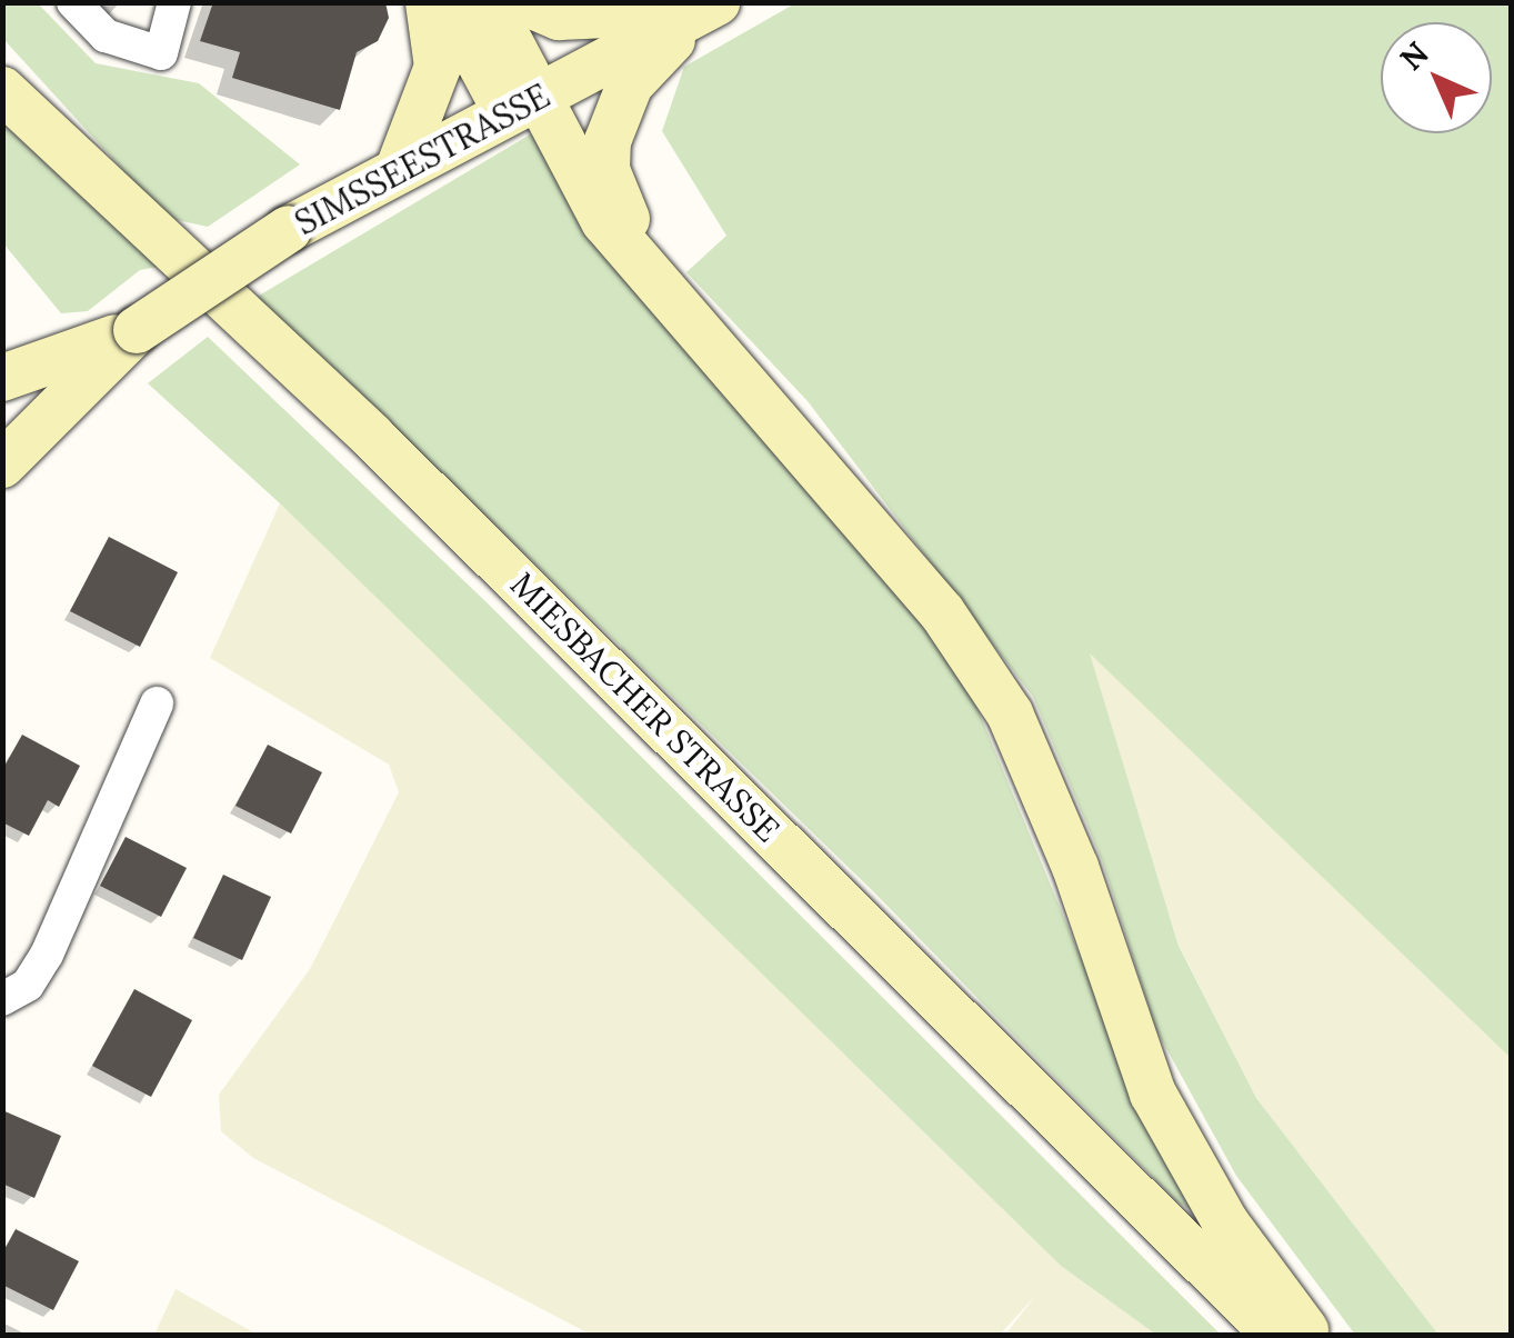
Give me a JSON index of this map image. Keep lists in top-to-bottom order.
{
  "streets": {
    "main road": ["SIMSSEESTRASSE", "MIESBACHER STRASSE"]
  },
  "north": "top left"
}
